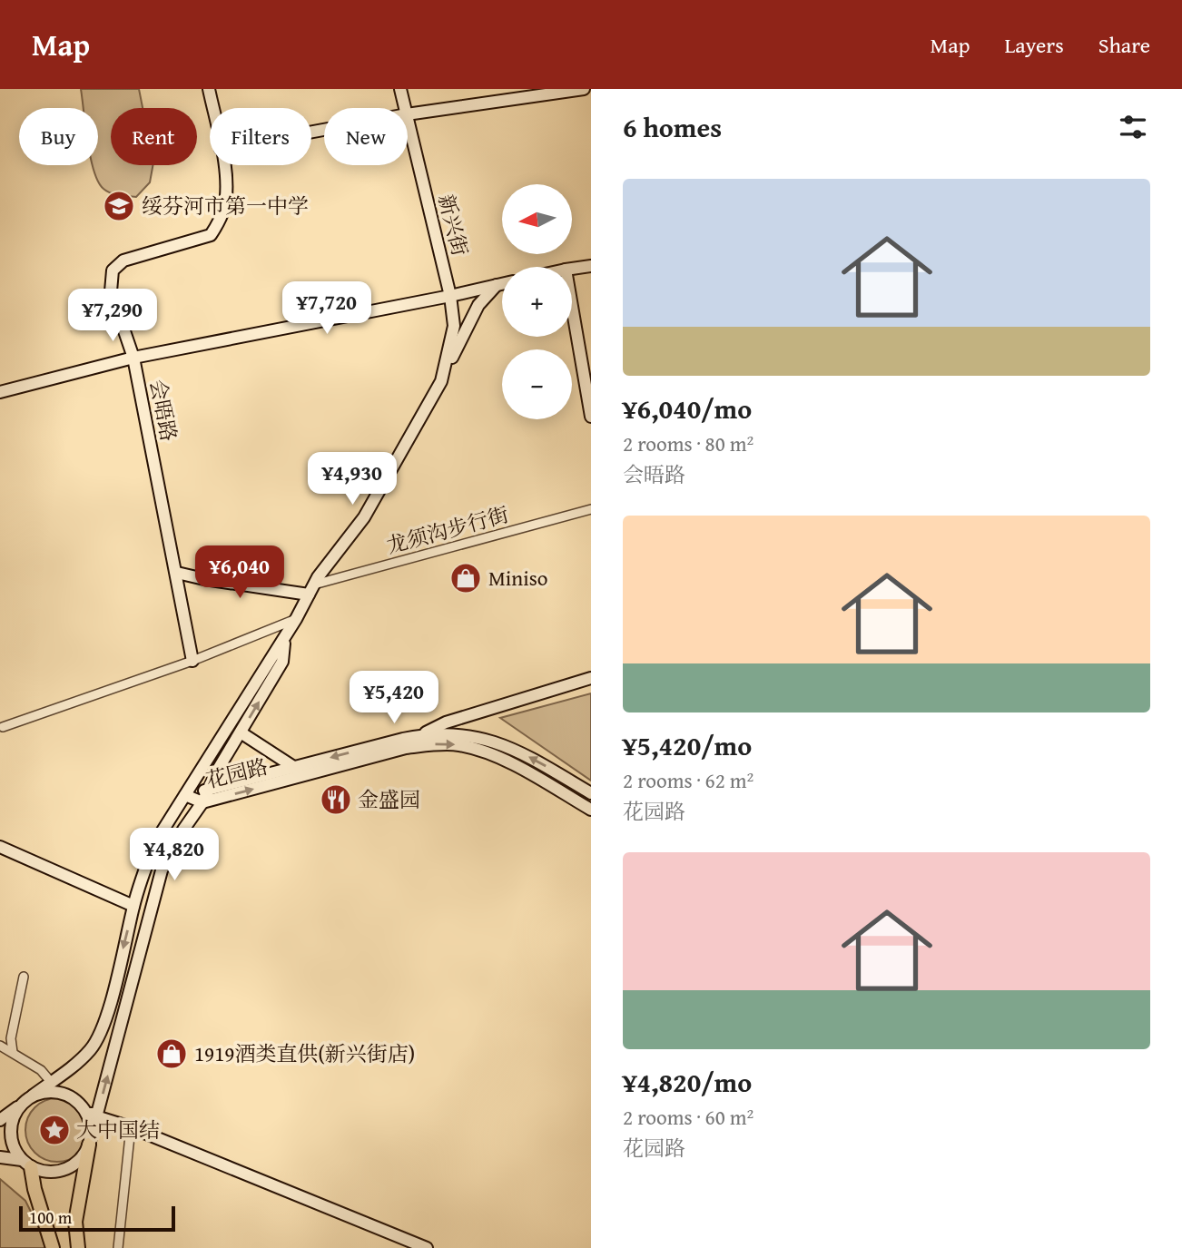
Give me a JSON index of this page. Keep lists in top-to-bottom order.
{
  "streets": {
    "main road": ["新兴街", "会晤路", "花园路"],
    "street": ["龙须沟步行街"]
  },
  "places": {
    "school or university": ["绥芬河市第一中学"],
    "shop": ["Miniso", "1919酒类直供(新兴街店)"],
    "restaurant": ["金盛园"],
    "place": ["大中国结"]
  },
  "scale_bar": "100 m",
  "north": "left",
  "page": {
    "header": "Map",
    "nav": ["Map", "Layers", "Share"],
    "heading": "6 homes",
    "chip": [
      "Buy",
      "Rent",
      "Filters",
      "New"
    ],
    "list": [
      {
        "name": "¥6,040/mo",
        "note": "2 rooms · 80 m² · 会晤路"
      },
      {
        "name": "¥5,420/mo",
        "note": "2 rooms · 62 m² · 花园路"
      },
      {
        "name": "¥4,820/mo",
        "note": "2 rooms · 60 m² · 花园路"
      }
    ],
    "map_buttons": ["+", "−"],
    "price": [
      "¥7,720",
      "¥7,290",
      "¥4,930",
      "¥6,040",
      "¥5,420",
      "¥4,820"
    ],
    "scale": "100 m"
  }
}
